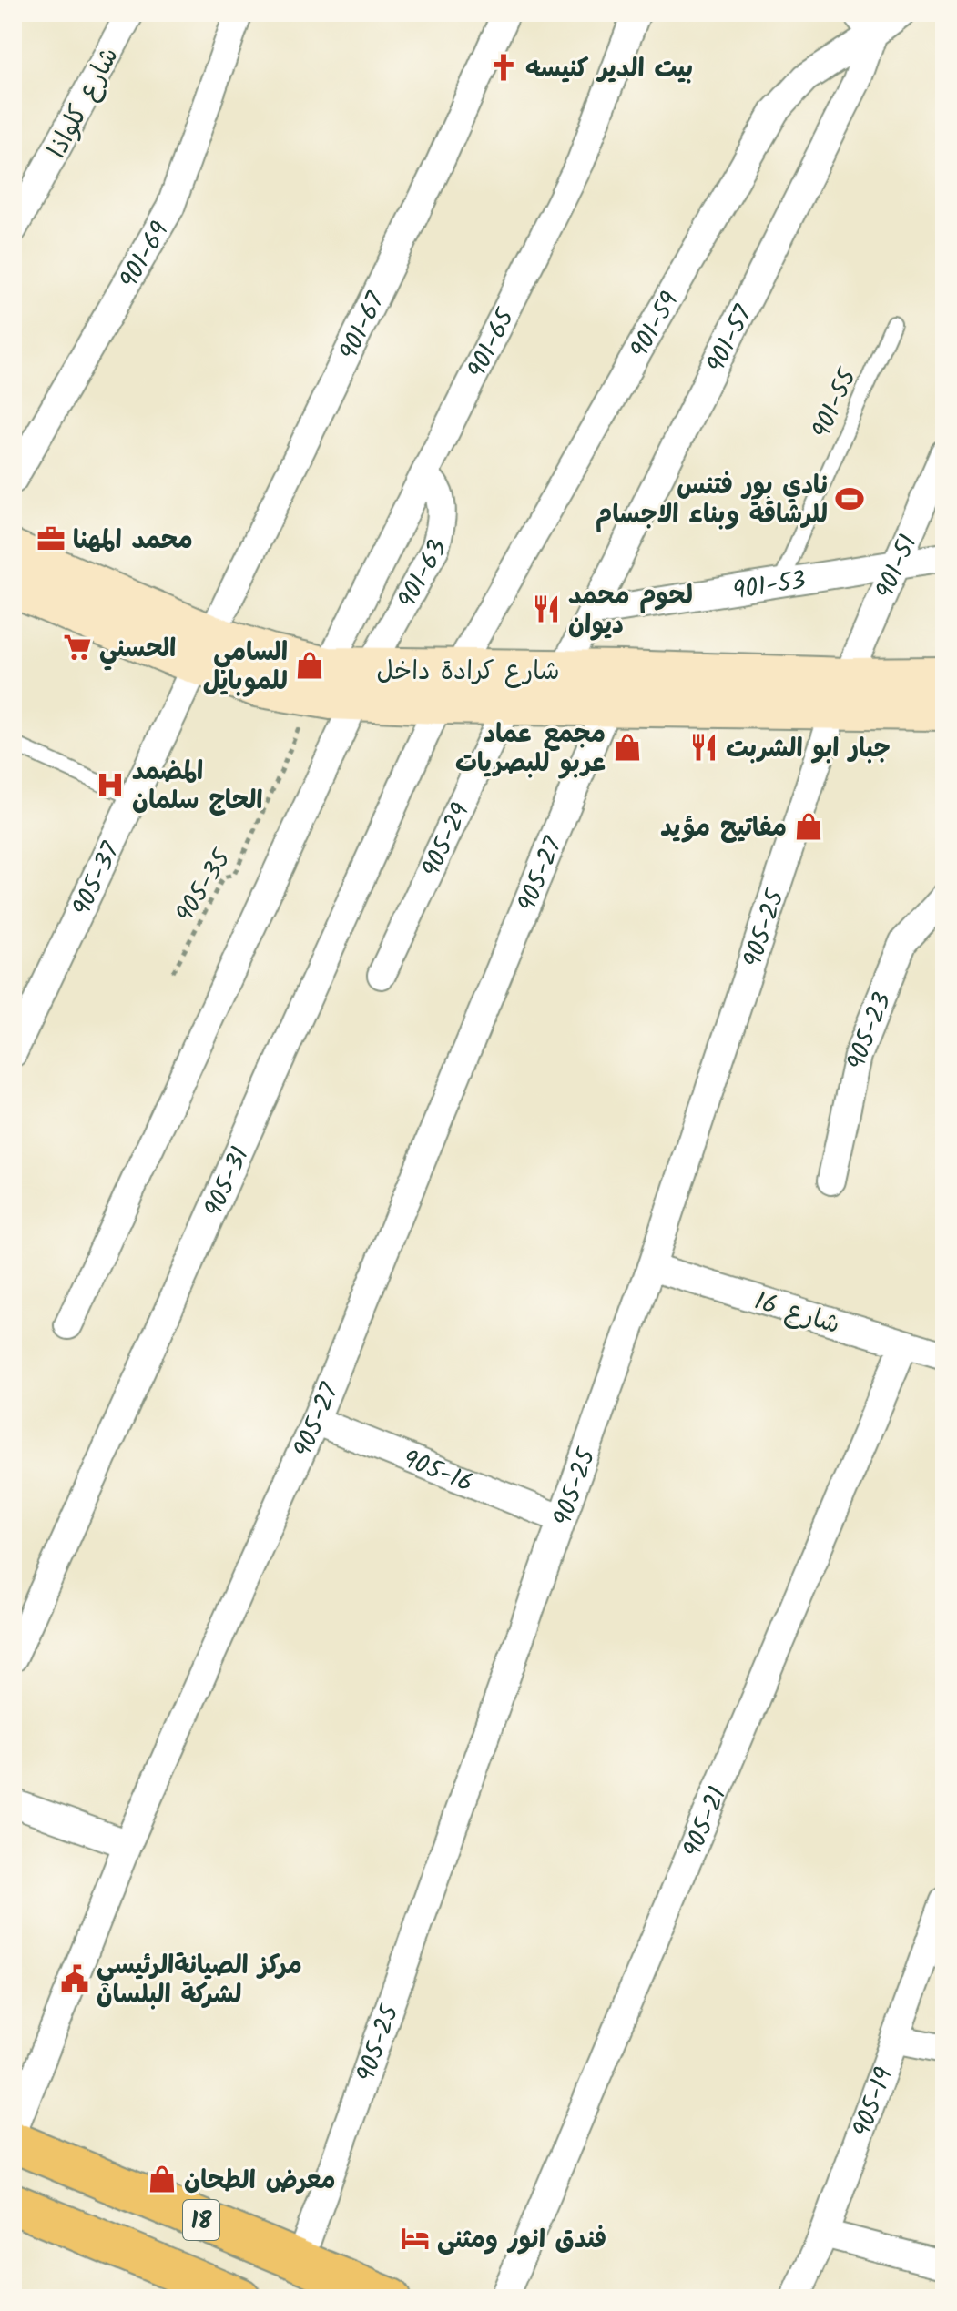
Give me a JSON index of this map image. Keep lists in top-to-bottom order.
{
  "streets": {
    "main road": ["شارع كرادة داخل", "18"],
    "street": [
      "شارع كلواذا",
      "901-69",
      "901-59",
      "901-67",
      "901-57",
      "901-65",
      "901-51",
      "901-63",
      "901-53",
      "905-29",
      "905-27",
      "905-37",
      "905-25",
      "905-23",
      "905-31",
      "شارع 16",
      "905-16",
      "905-21",
      "905-19"
    ],
    "lane": ["901-55"],
    "path": ["905-35"]
  },
  "crossings": [
    ["901-59", "901-57"],
    ["901-59", "شارع كرادة داخل"],
    ["901-59", "905-31"],
    ["901-67", "شارع كرادة داخل"],
    ["901-67", "905-37"],
    ["901-57", "901-53"],
    ["901-57", "شارع كرادة داخل"],
    ["901-65", "901-63"],
    ["901-65", "شارع كرادة داخل"],
    ["901-65", "905-35"],
    ["901-55", "901-53"],
    ["901-51", "901-53"],
    ["901-51", "شارع كرادة داخل"],
    ["901-51", "905-25"],
    ["901-63", "شارع كرادة داخل"],
    ["شارع كرادة داخل", "905-29"],
    ["شارع كرادة داخل", "905-27"],
    ["شارع كرادة داخل", "905-37"],
    ["شارع كرادة داخل", "905-35"],
    ["شارع كرادة داخل", "905-25"],
    ["شارع كرادة داخل", "905-31"],
    ["905-27", "905-16"],
    ["905-25", "شارع 16"],
    ["905-25", "905-16"],
    ["905-25", "18"],
    ["شارع 16", "905-21"]
  ],
  "places": {
    "church": ["بيت الدير كنيسه"],
    "sports": ["نادي بور فتنس للرشاقة وبناء الاجسام"],
    "office": ["محمد المهنا"],
    "restaurant": ["لحوم محمد ديوان", "جبار ابو الشربت"],
    "supermarket": ["الحسني"],
    "shop": [
      "السامي للموبايل",
      "مجمع عماد عربو للبصريات",
      "مفاتيح مؤيد",
      "معرض الطحان"
    ],
    "hospital": ["المضمد الحاج سلمان"],
    "public building": ["مركز الصيانةالرئيسي لشركة البلسان"],
    "hotel": ["فندق انور ومثنى"]
  }
}
